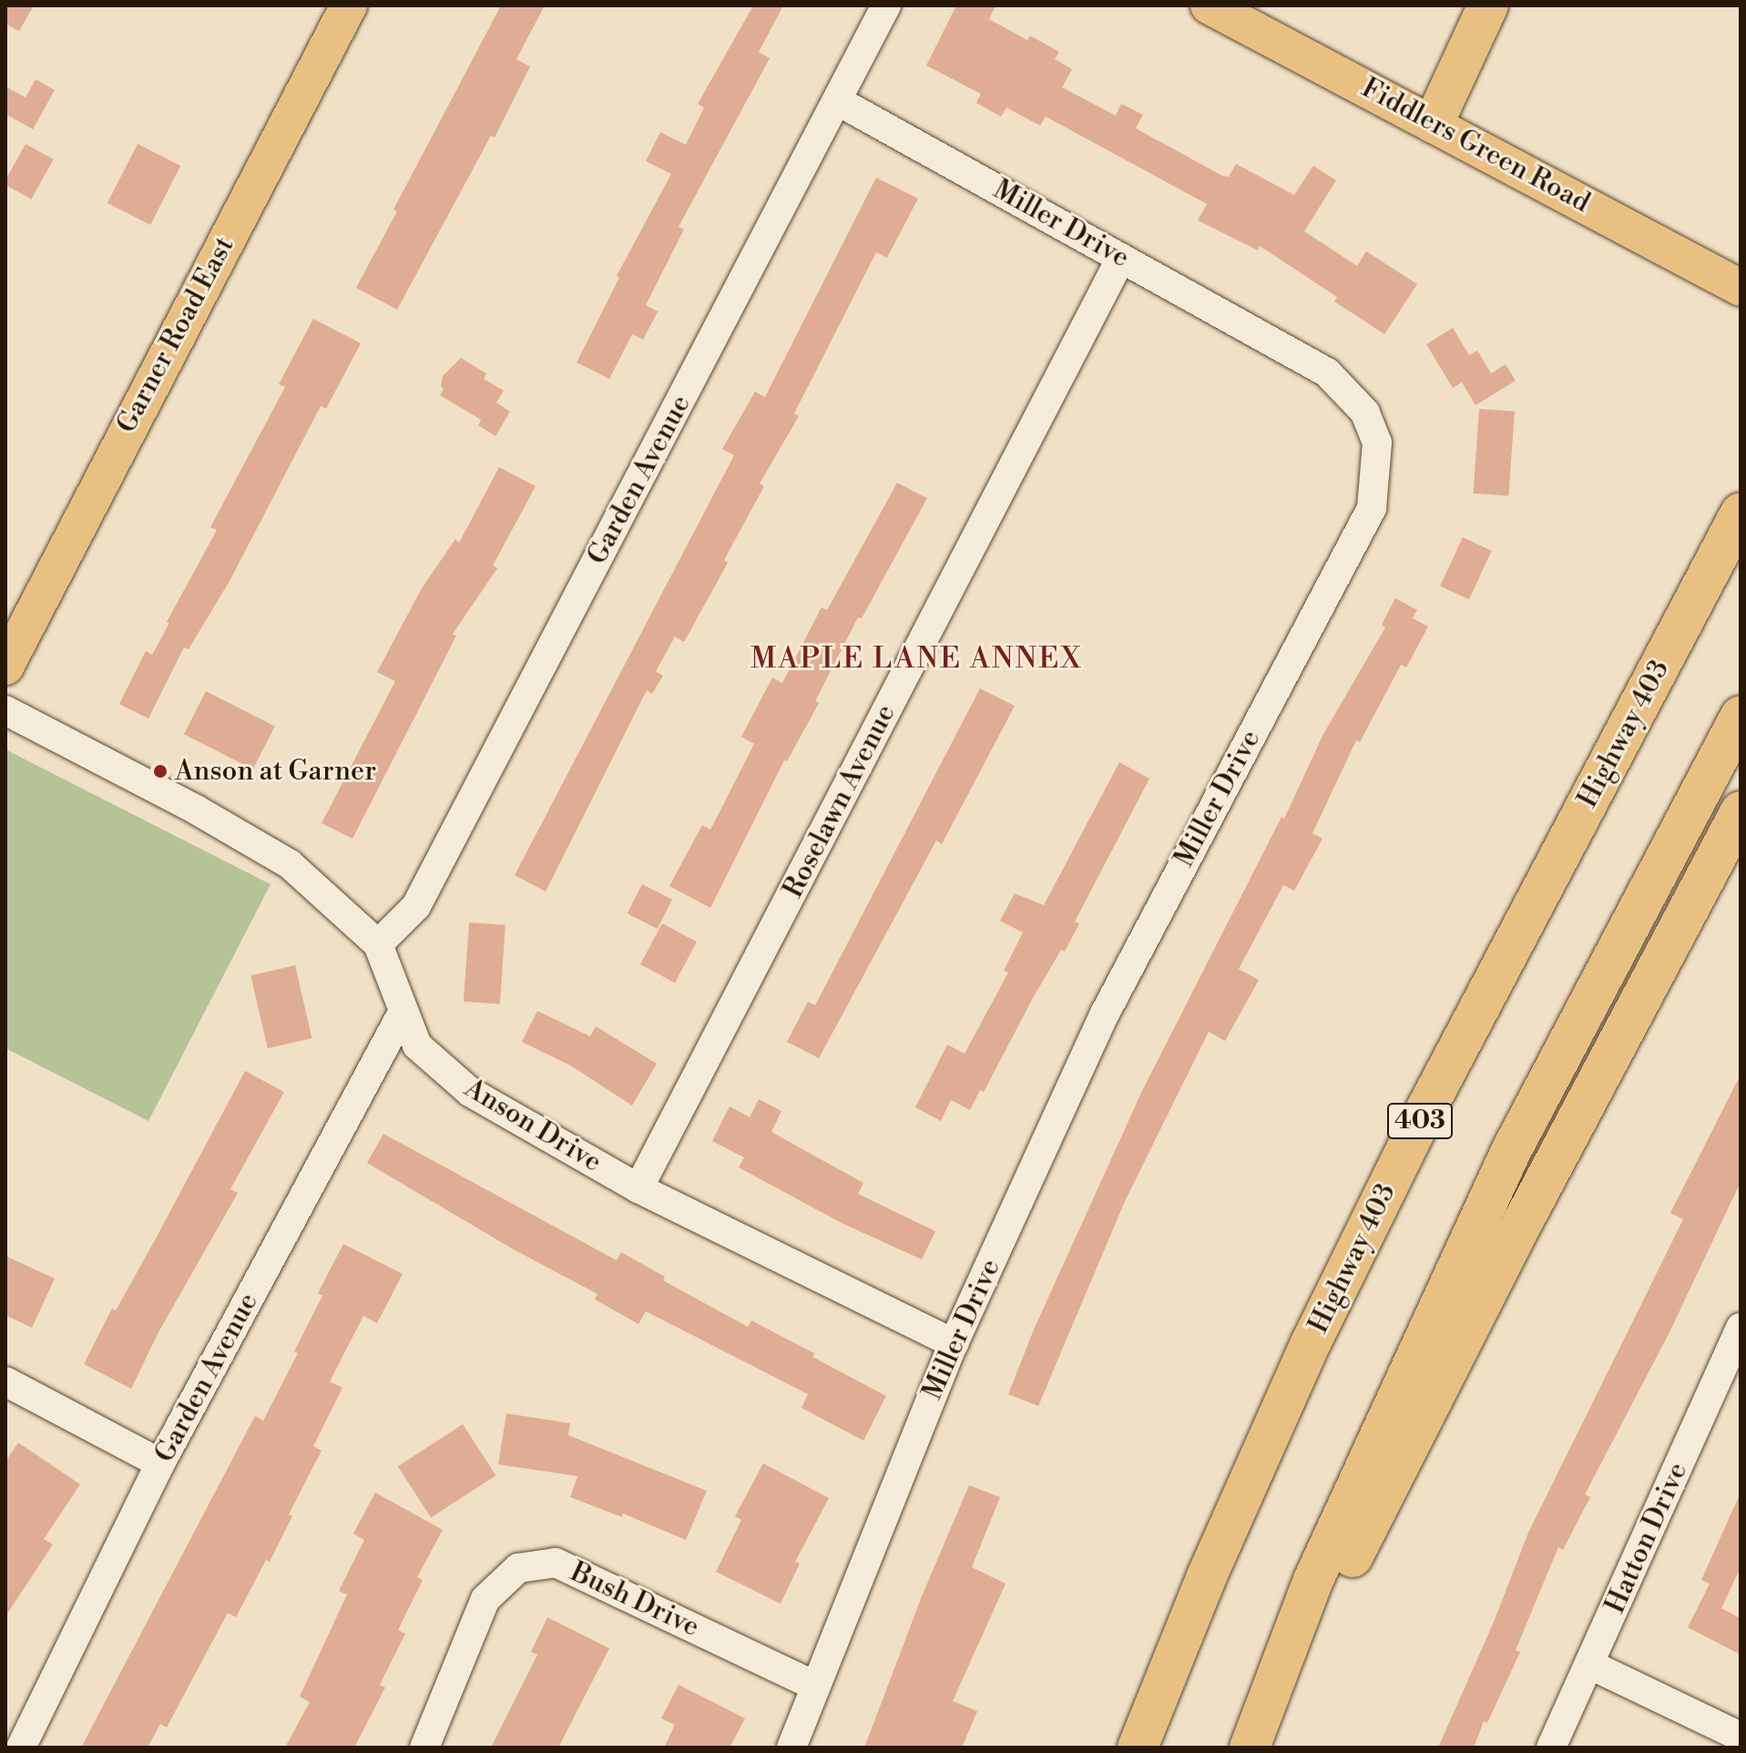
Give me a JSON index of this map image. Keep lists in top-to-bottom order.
{
  "streets": {
    "highway": ["Highway 403", "403"],
    "main road": ["Fiddlers Green Road", "Garner Road East"],
    "street": [
      "Miller Drive",
      "Garden Avenue",
      "Roselawn Avenue",
      "Anson Drive",
      "Hatton Drive",
      "Bush Drive"
    ]
  },
  "crossings": [
    ["Miller Drive", "Garden Avenue"],
    ["Miller Drive", "Roselawn Avenue"],
    ["Miller Drive", "Anson Drive"],
    ["Miller Drive", "Bush Drive"],
    ["Garden Avenue", "Anson Drive"],
    ["Roselawn Avenue", "Anson Drive"]
  ],
  "districts": ["MAPLE LANE ANNEX"],
  "places": ["Anson at Garner"]
}
